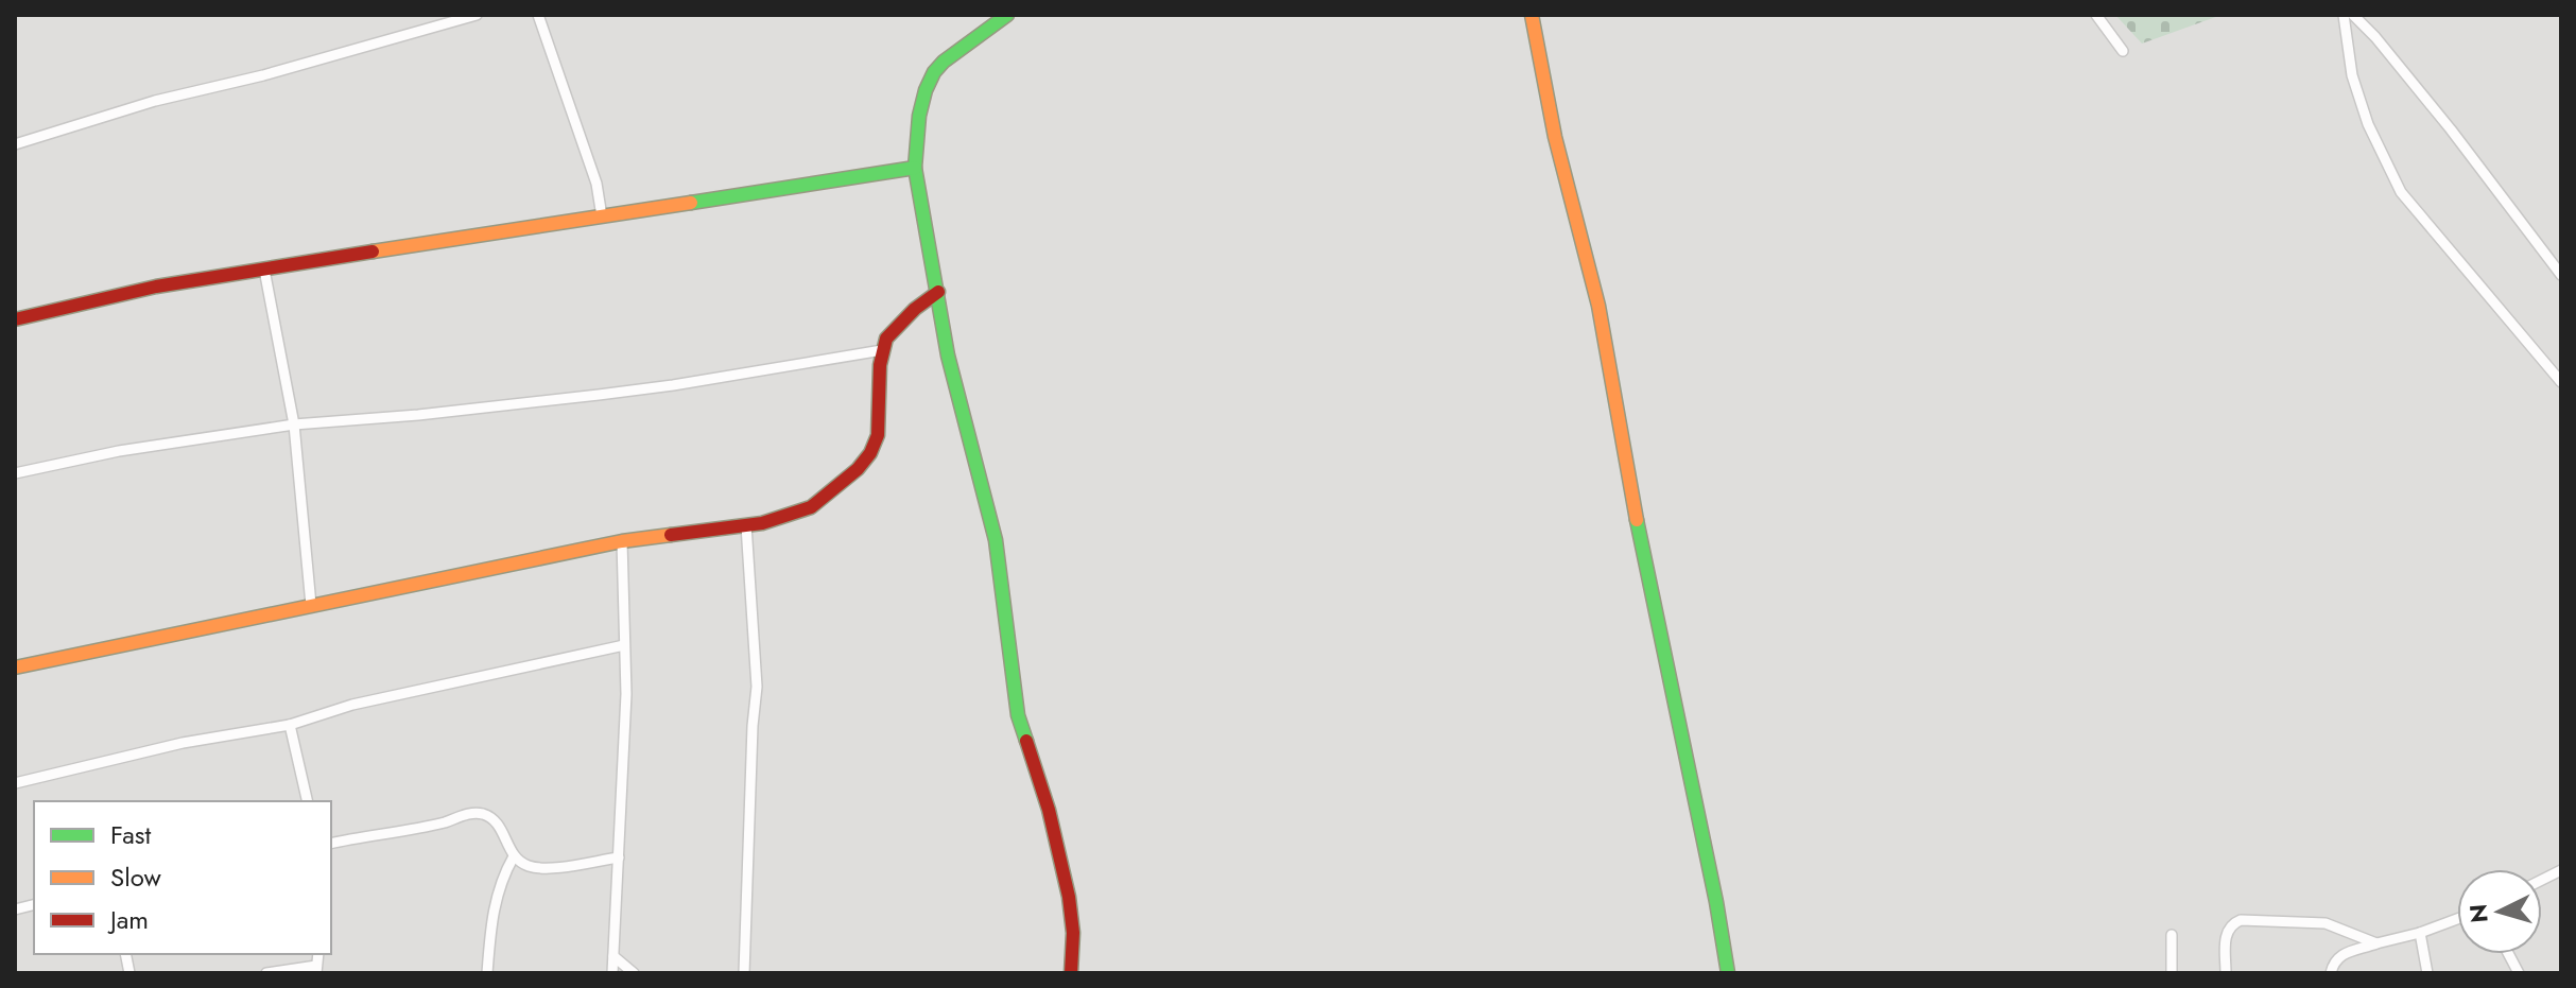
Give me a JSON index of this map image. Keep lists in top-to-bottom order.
{
  "legend": ["Fast", "Slow", "Jam"],
  "north": "left"
}
